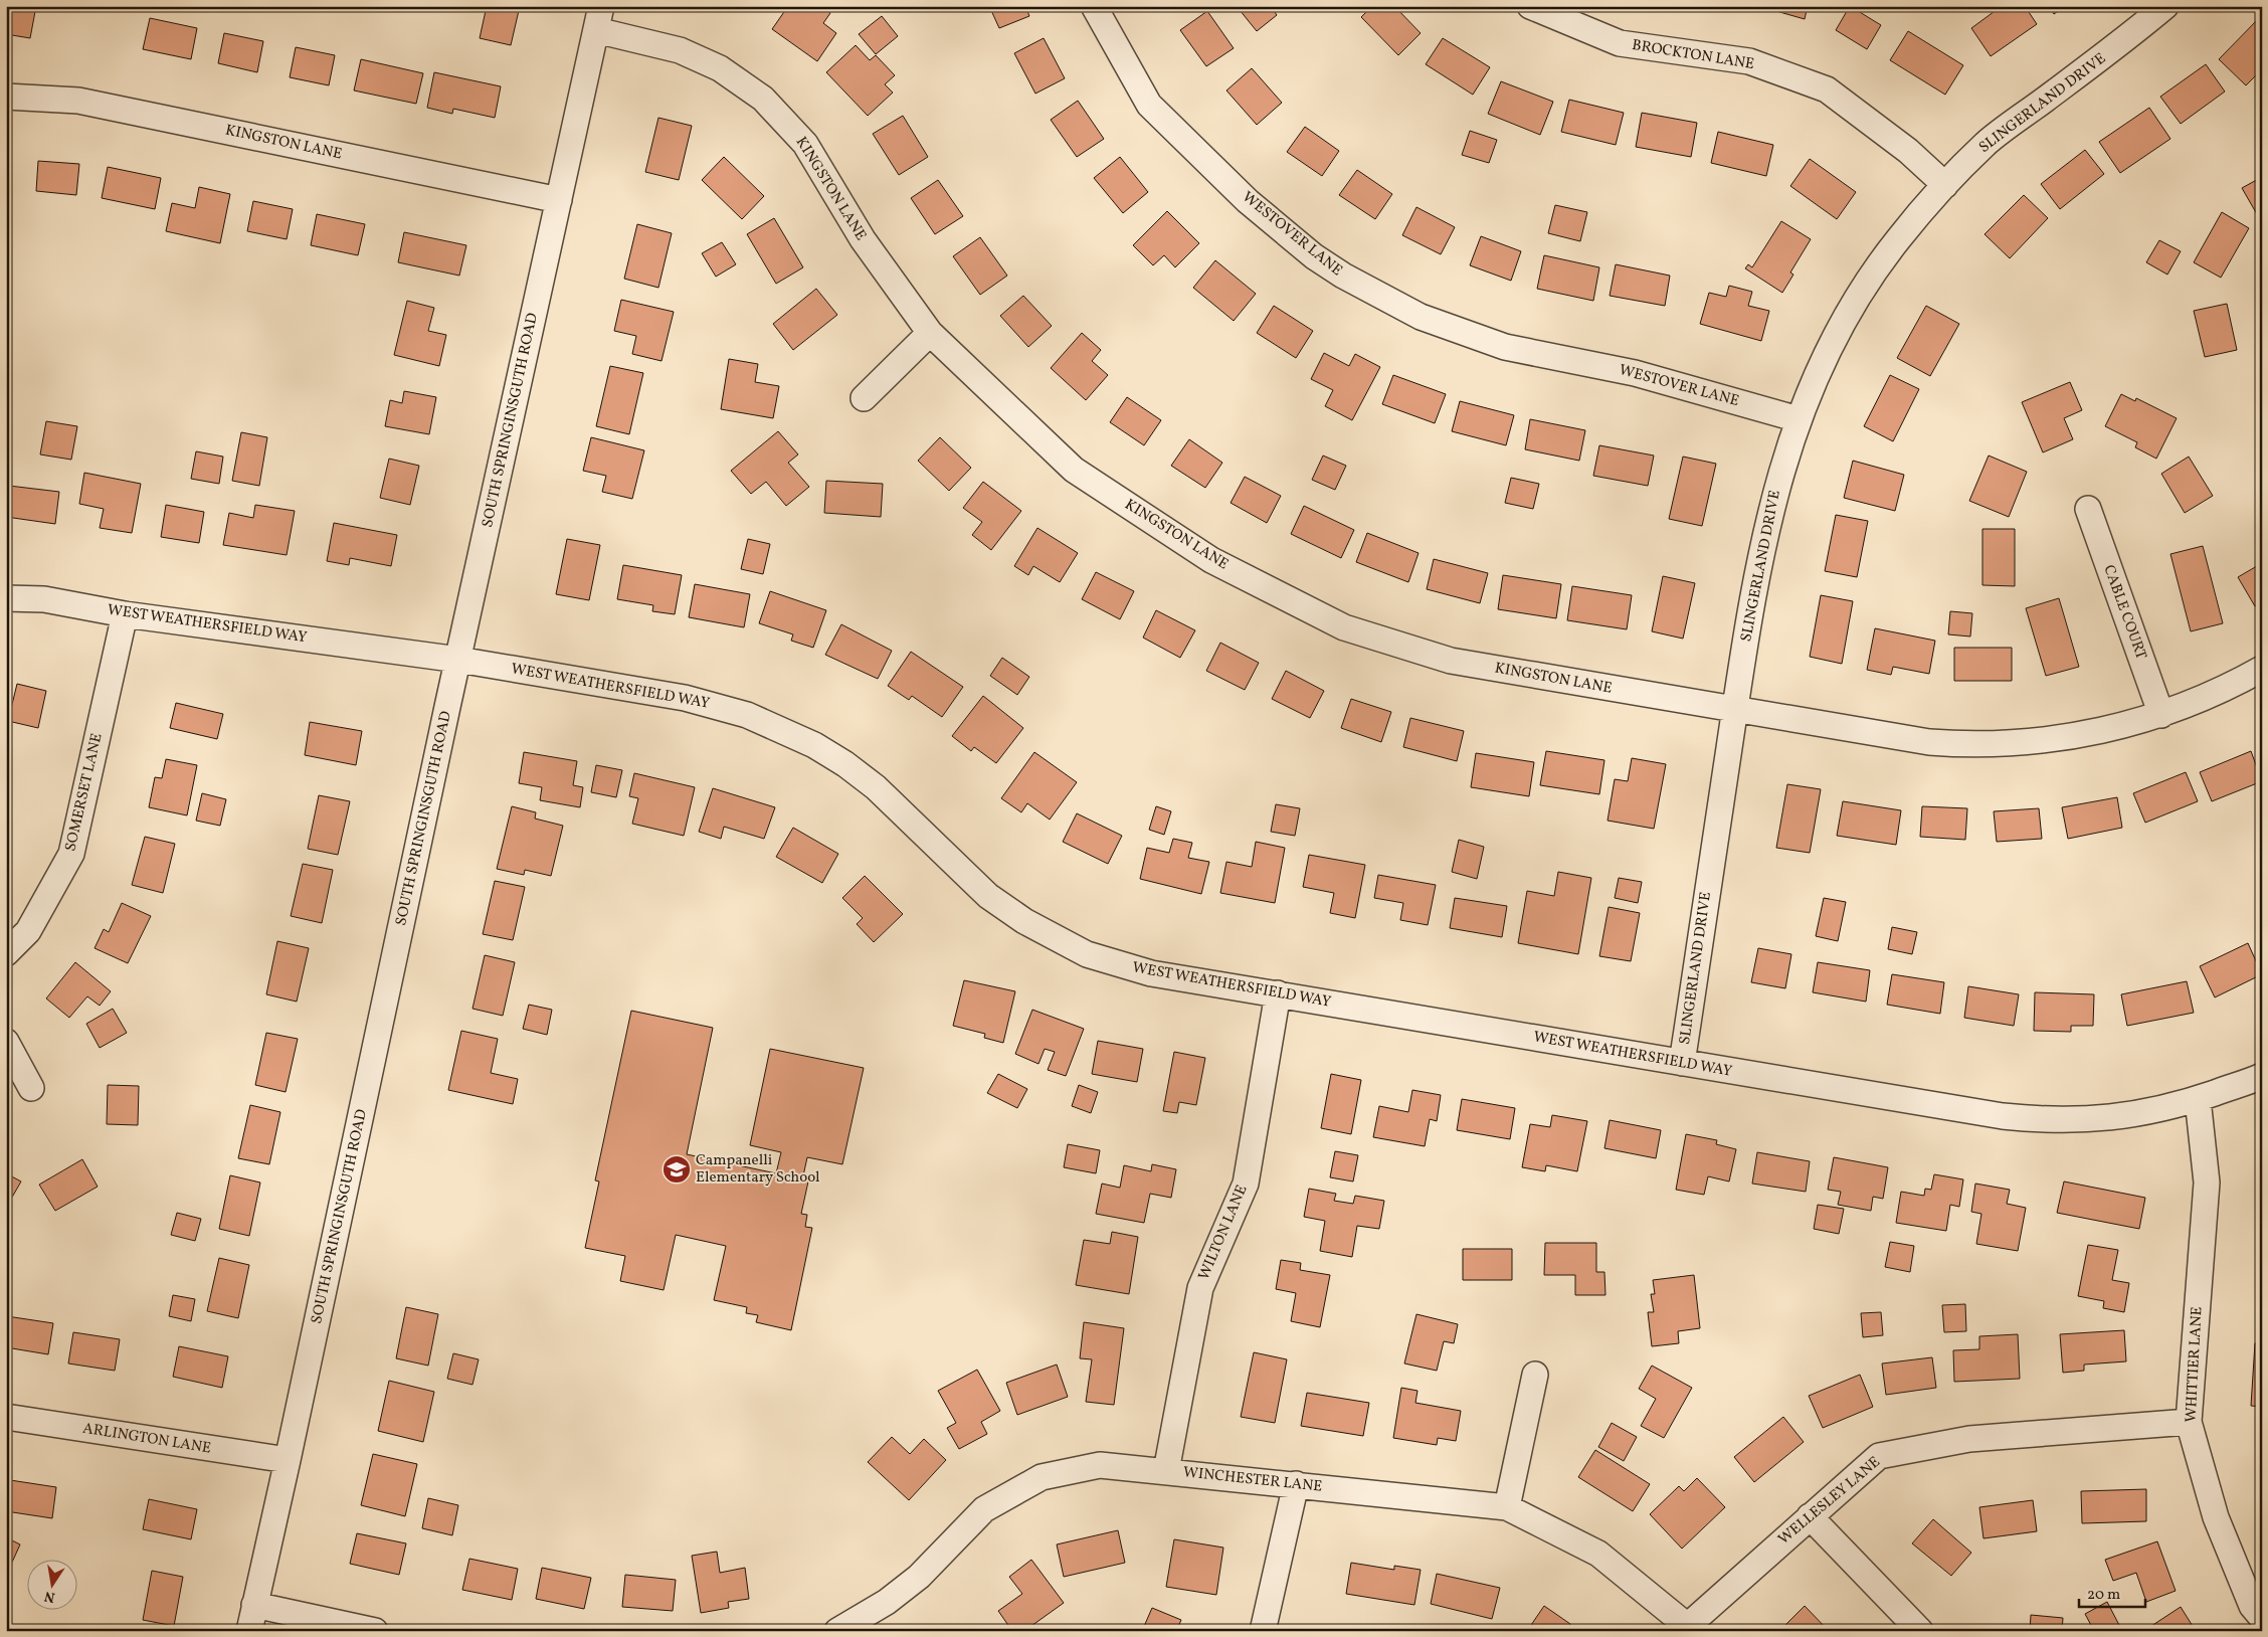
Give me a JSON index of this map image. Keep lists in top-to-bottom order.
{
  "streets": {
    "street": [
      "BROCKTON LANE",
      "SLINGERLAND DRIVE",
      "KINGSTON LANE",
      "WESTOVER LANE",
      "SOUTH SPRINGINSGUTH ROAD",
      "CABLE COURT",
      "WEST WEATHERSFIELD WAY",
      "SOMERSET LANE",
      "WILTON LANE",
      "WHITTIER LANE",
      "ARLINGTON LANE",
      "WINCHESTER LANE",
      "WELLESLEY LANE"
    ]
  },
  "crossings": [
    ["BROCKTON LANE", "SLINGERLAND DRIVE"],
    ["SLINGERLAND DRIVE", "KINGSTON LANE"],
    ["SLINGERLAND DRIVE", "WESTOVER LANE"],
    ["SLINGERLAND DRIVE", "WEST WEATHERSFIELD WAY"],
    ["KINGSTON LANE", "SOUTH SPRINGINSGUTH ROAD"],
    ["KINGSTON LANE", "CABLE COURT"],
    ["SOUTH SPRINGINSGUTH ROAD", "WEST WEATHERSFIELD WAY"],
    ["SOUTH SPRINGINSGUTH ROAD", "ARLINGTON LANE"],
    ["WEST WEATHERSFIELD WAY", "SOMERSET LANE"],
    ["WEST WEATHERSFIELD WAY", "WILTON LANE"],
    ["WEST WEATHERSFIELD WAY", "WHITTIER LANE"],
    ["WILTON LANE", "WINCHESTER LANE"],
    ["WHITTIER LANE", "WELLESLEY LANE"],
    ["WINCHESTER LANE", "WELLESLEY LANE"]
  ],
  "places": {
    "school or university": ["Campanelli Elementary School"]
  },
  "scale_bar": "20 m",
  "north": "bottom"
}
